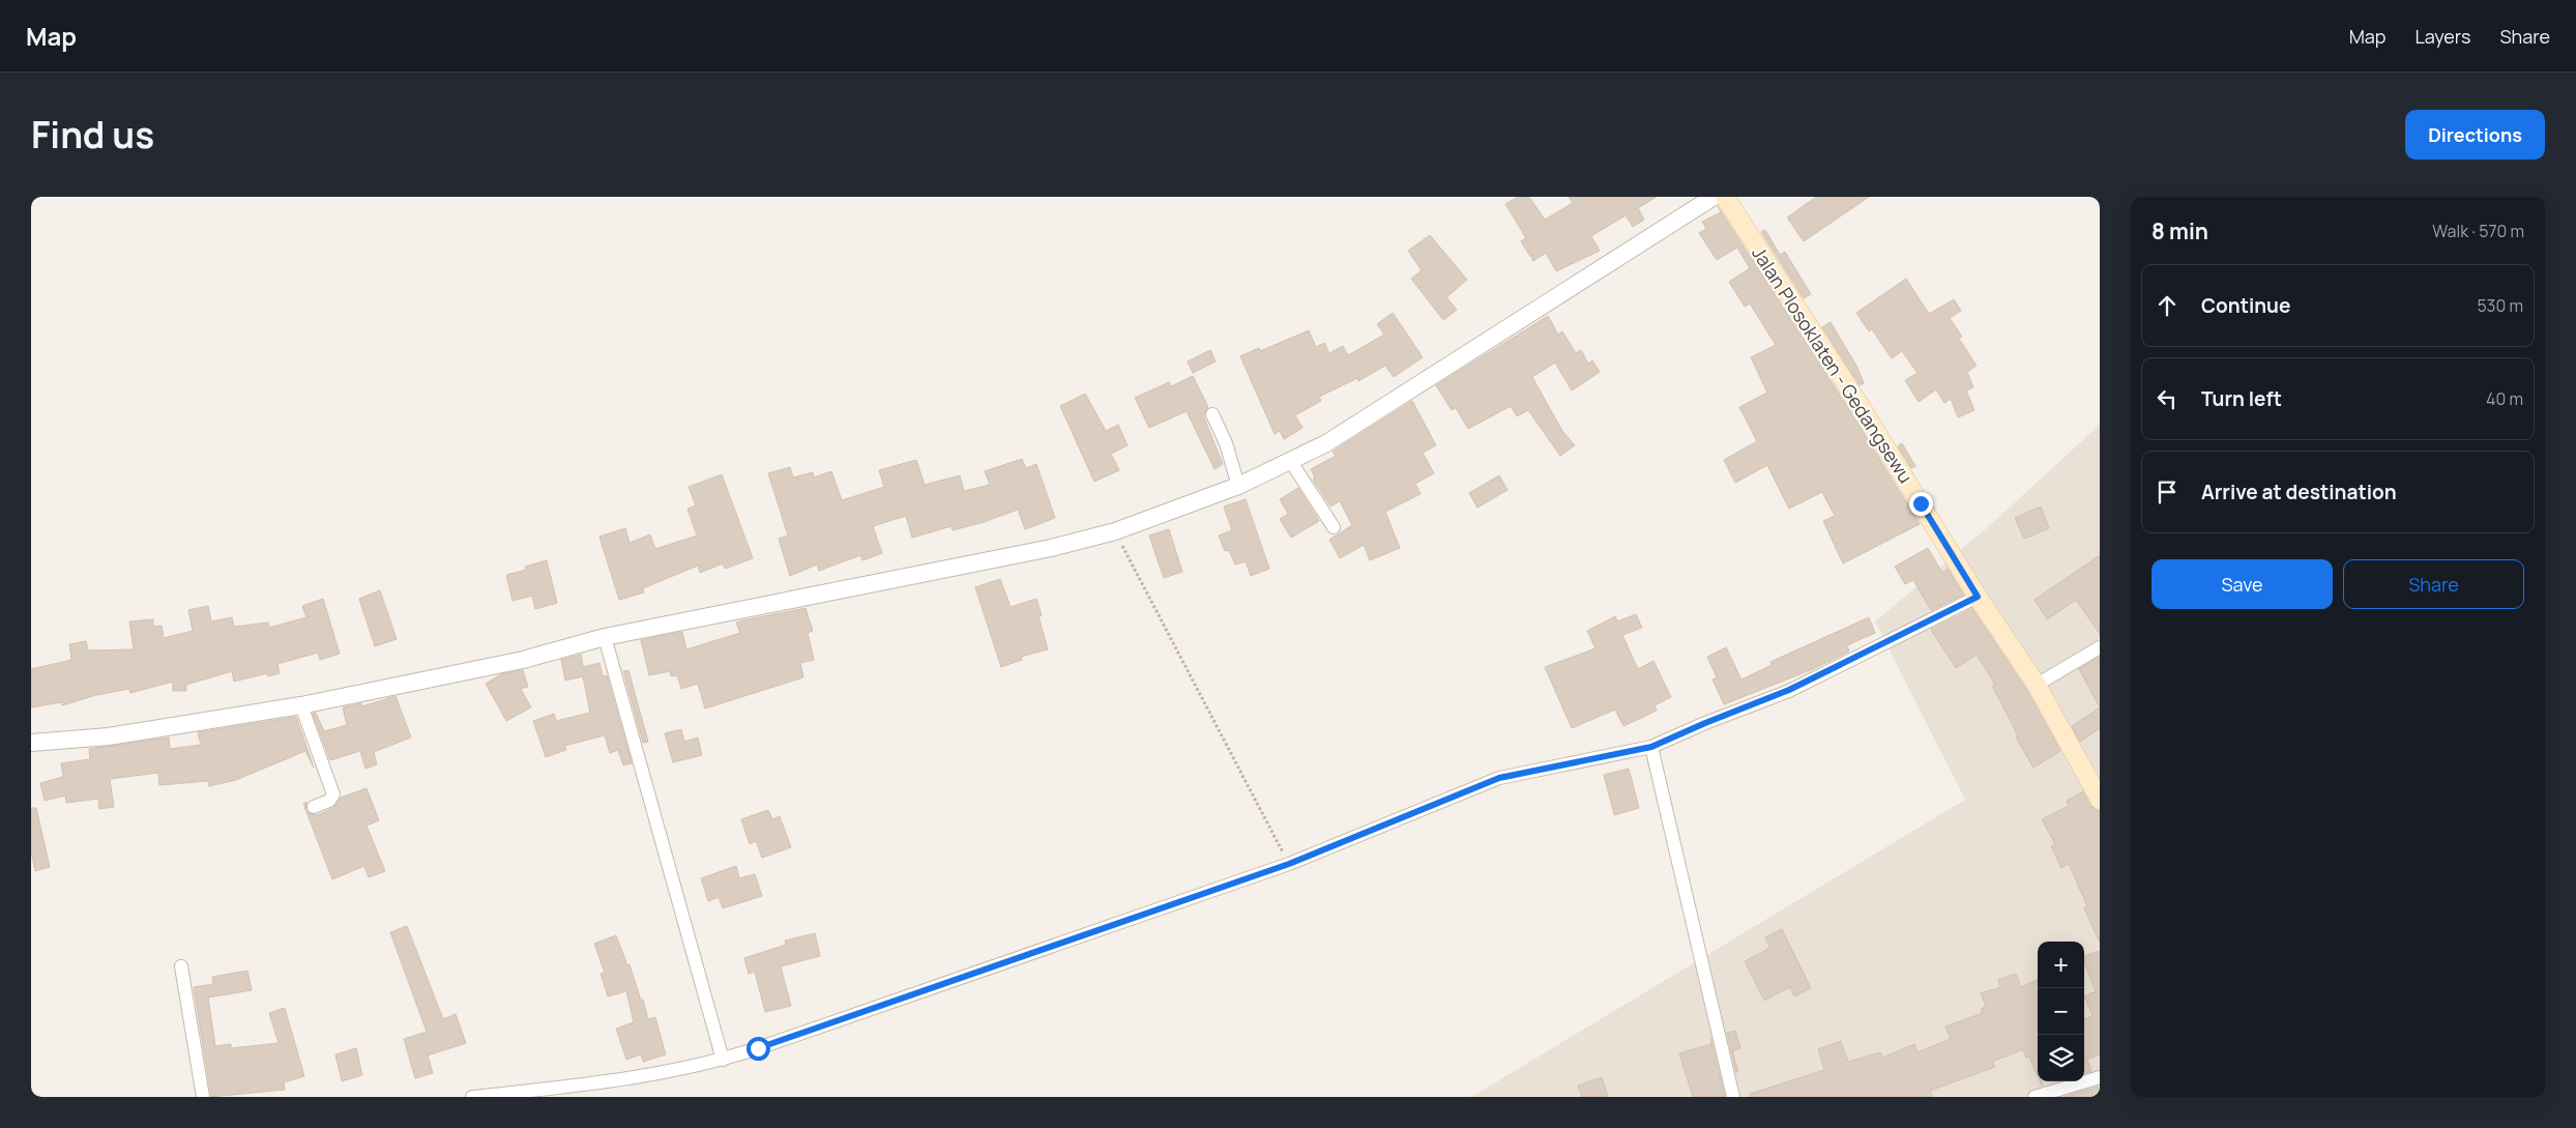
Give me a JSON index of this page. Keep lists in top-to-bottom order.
{
  "streets": {
    "main road": ["Jalan Plosoklaten - Gedangsewu"]
  },
  "page": {
    "header": "Map",
    "nav": ["Map", "Layers", "Share"],
    "title": "Find us",
    "buttons": [
      "Directions",
      ["Save", "Share"]
    ],
    "heading": ["8 min", "Walk · 570 m"],
    "list": [
      ["Continue", "530 m"],
      ["Turn left", "40 m"],
      "Arrive at destination"
    ],
    "map_buttons": ["+", "−"]
  }
}
